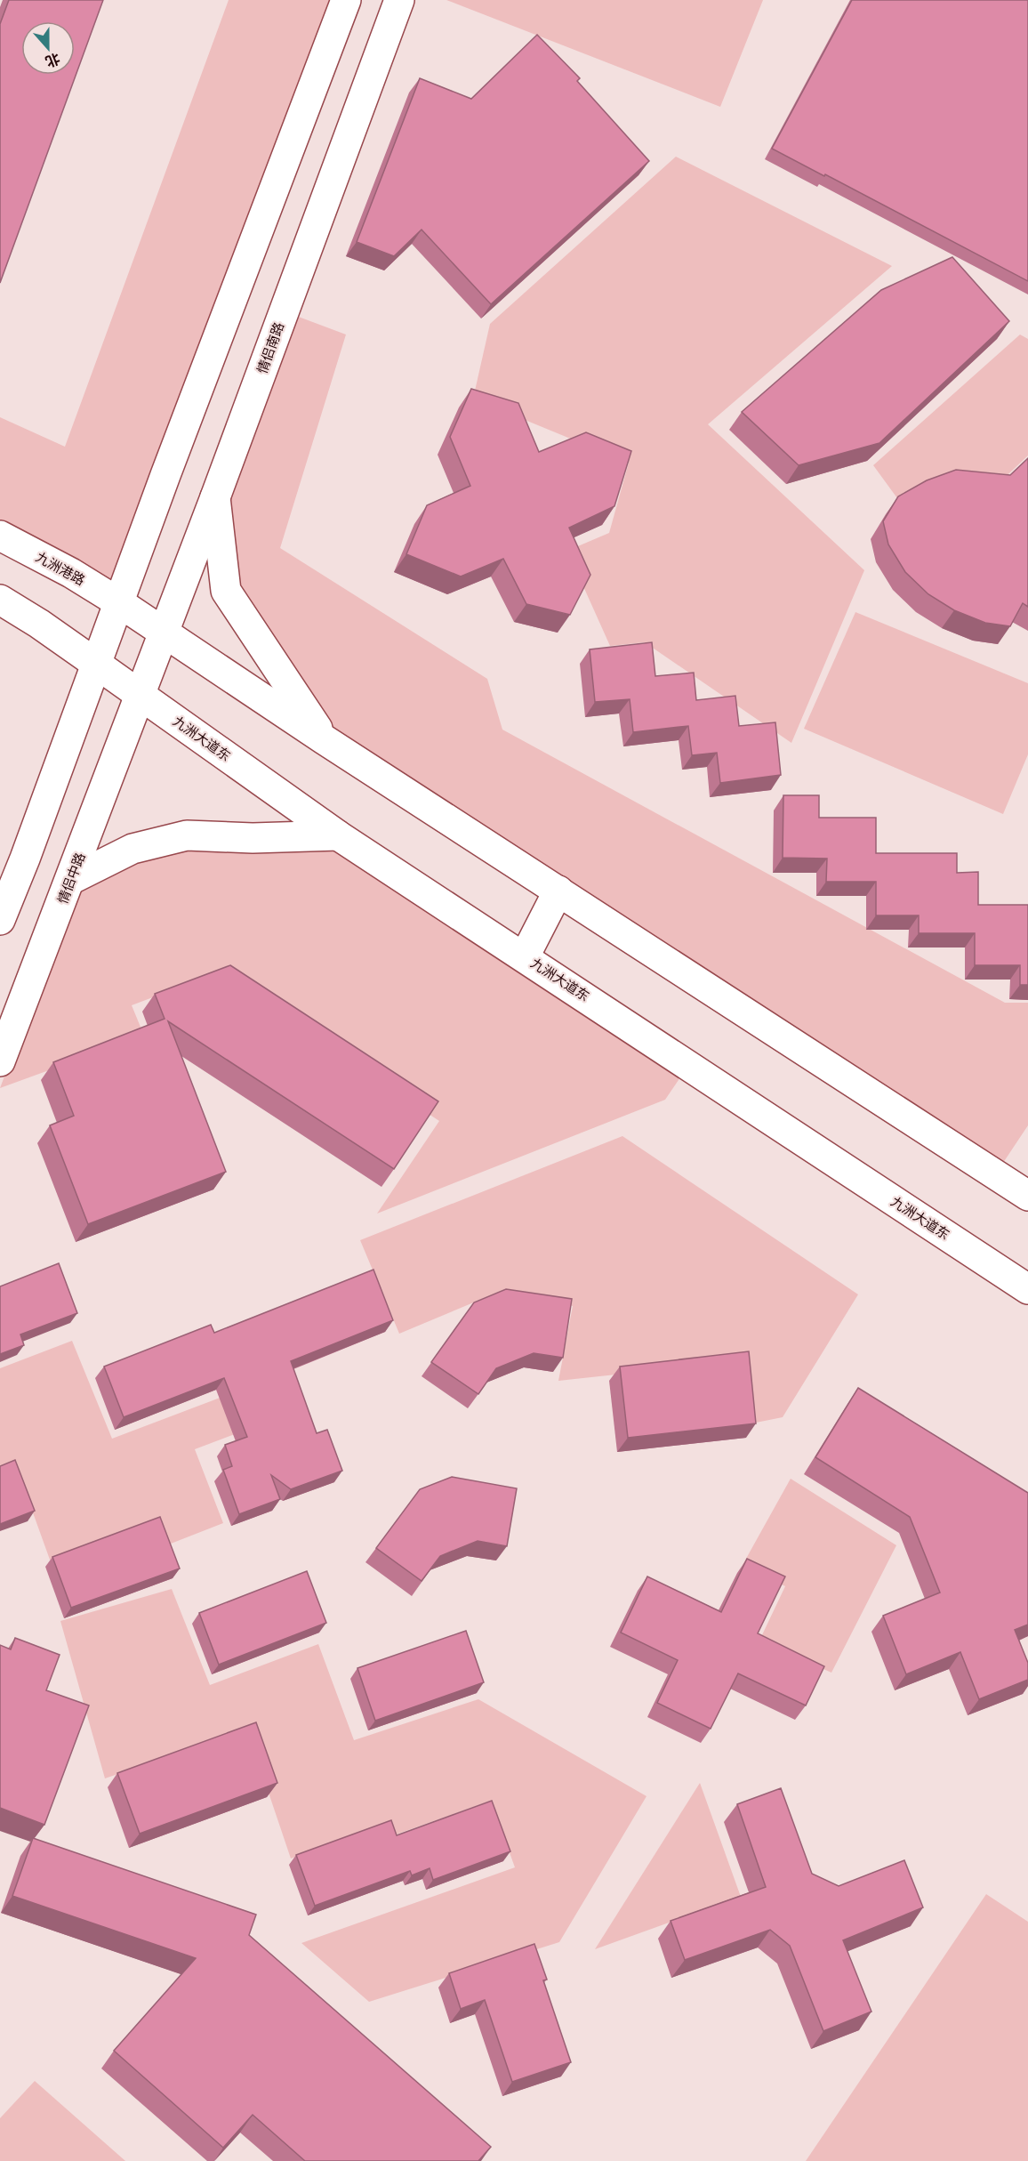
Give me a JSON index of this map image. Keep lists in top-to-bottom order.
{
  "streets": {
    "main road": [
      "情侣南路",
      "九洲港路",
      "九洲大道东",
      "情侣中路"
    ]
  },
  "crossings": [
    ["情侣南路", "九洲大道东"],
    ["情侣南路", "情侣中路"],
    ["九洲大道东", "情侣中路"]
  ],
  "north": "bottom"
}
